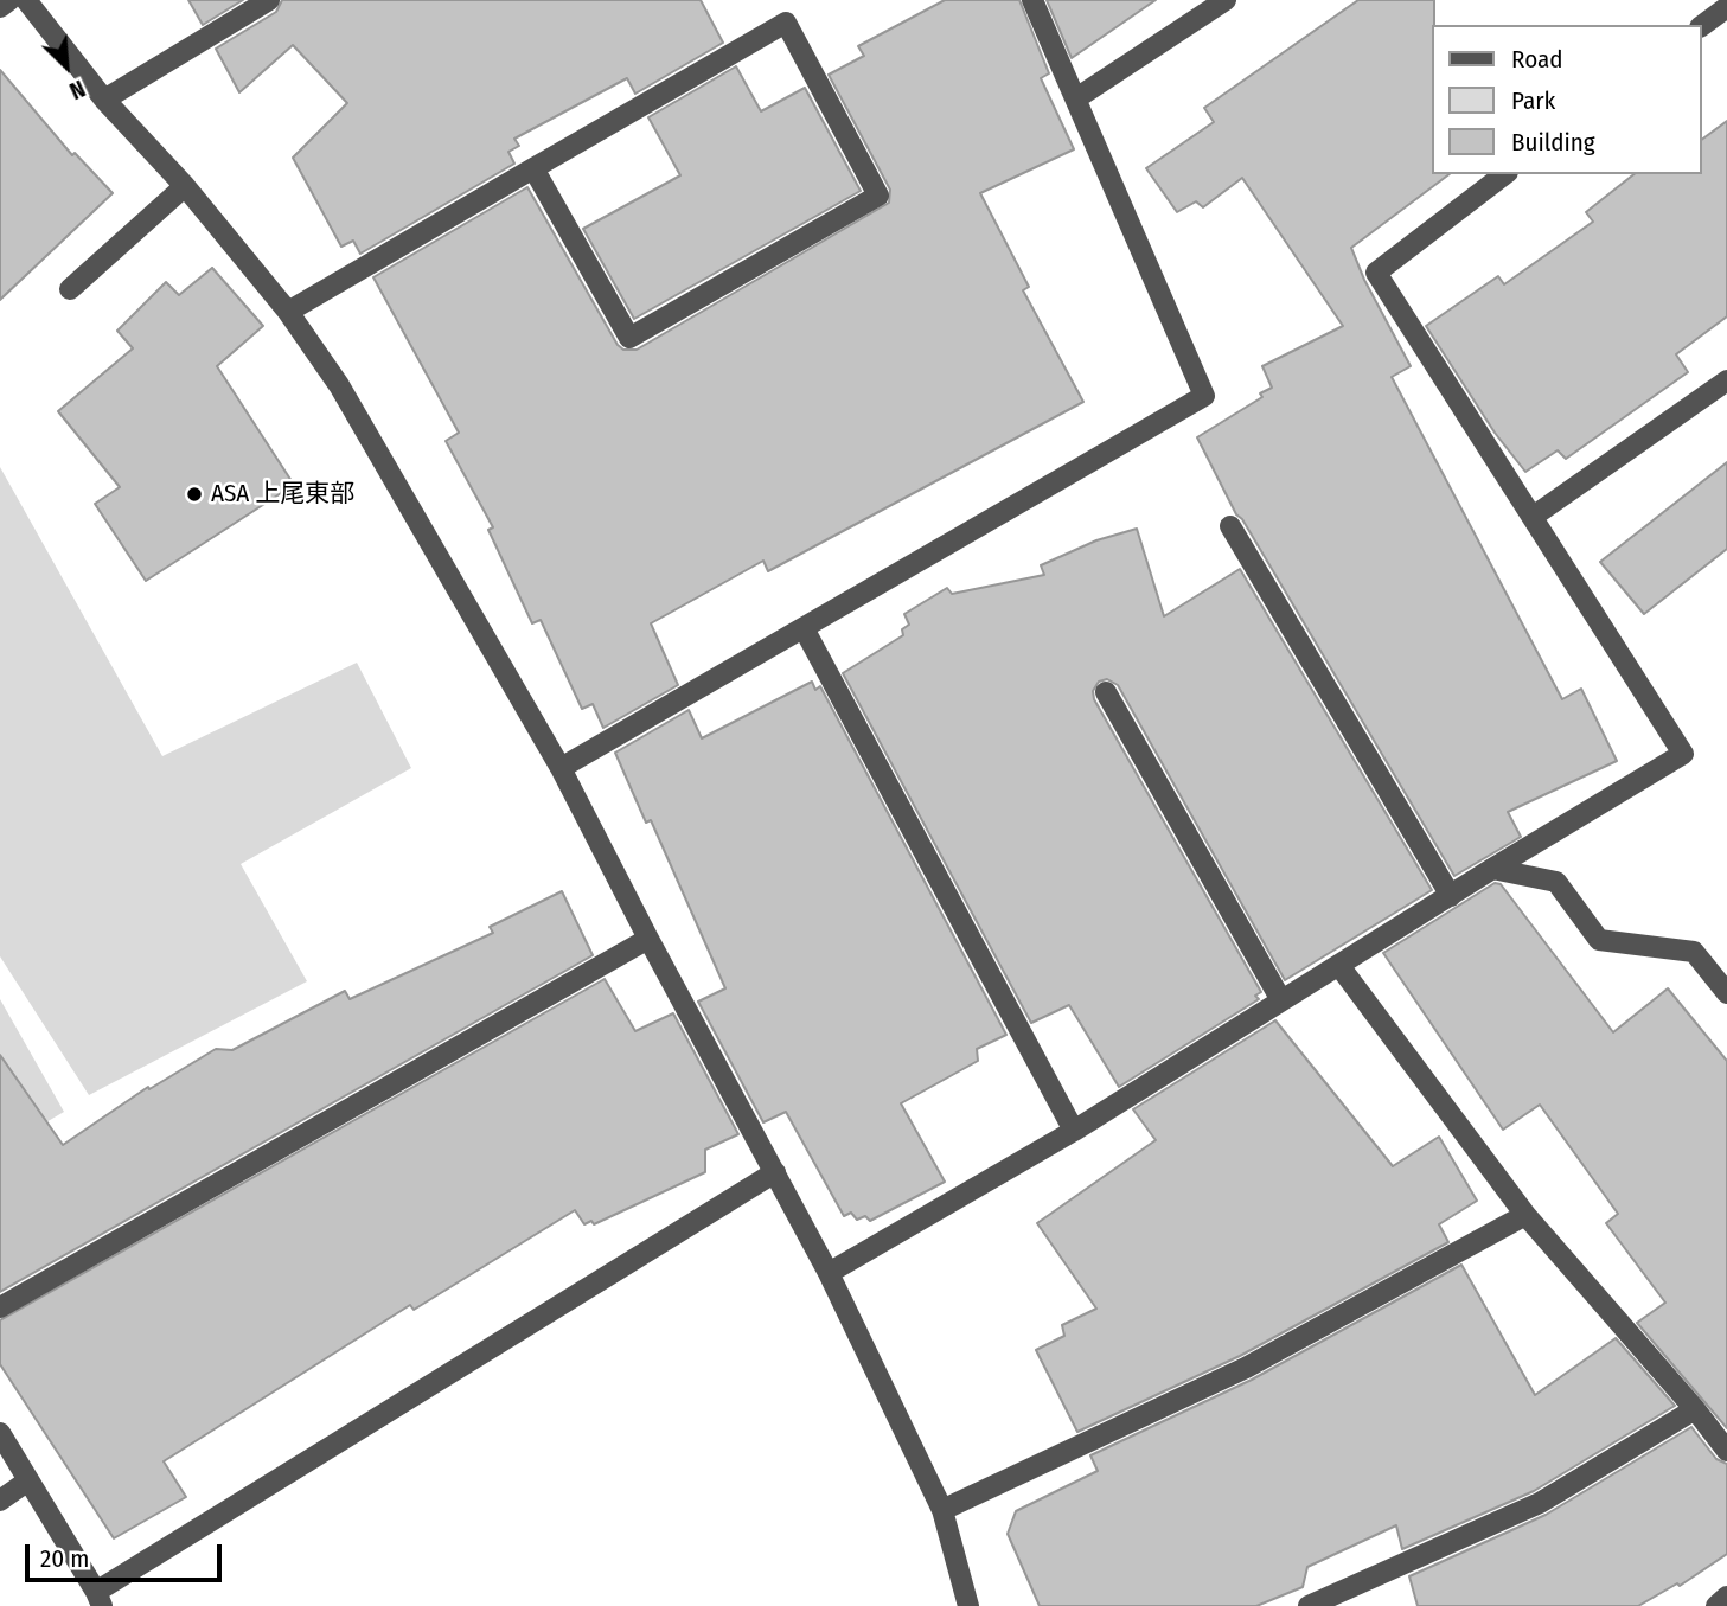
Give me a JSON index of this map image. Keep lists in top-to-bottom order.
{
  "places": ["ASA 上尾東部"],
  "legend": ["Road", "Park", "Building"],
  "scale_bar": "20 m",
  "north": "bottom right"
}
